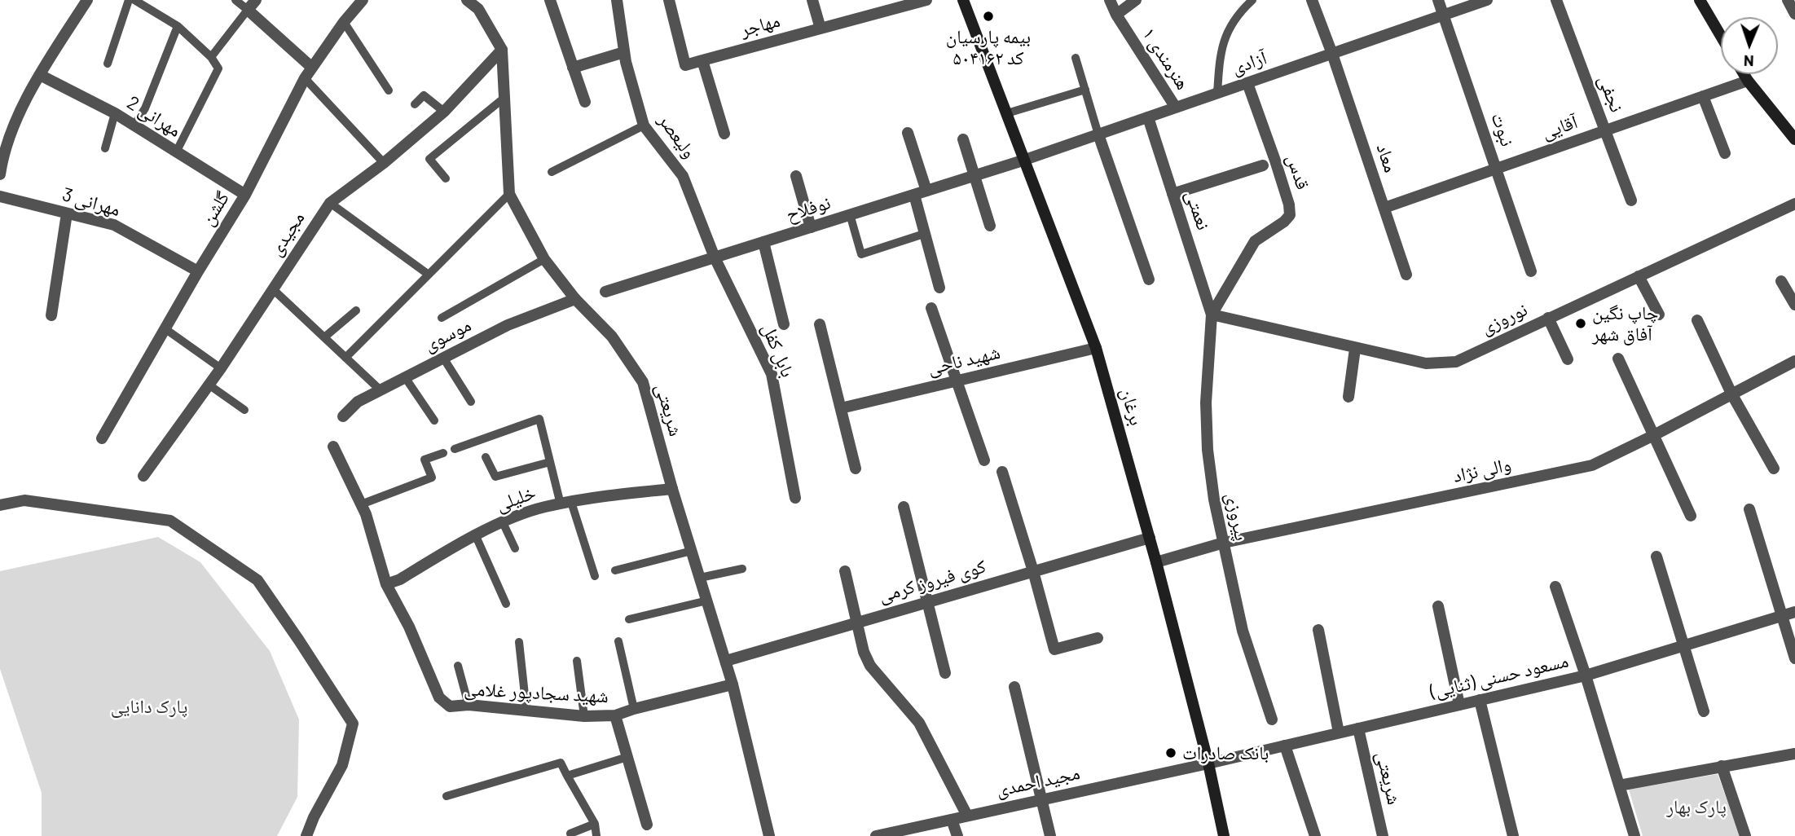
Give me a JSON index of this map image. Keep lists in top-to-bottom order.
{
  "streets": {
    "main road": ["برغان"],
    "street": [
      "مهاجر",
      "هنرمندی ۱",
      "آزادی",
      "نجفی",
      "مهرانی 2",
      "آقایی",
      "نبوت",
      "ولیعصر",
      "معاد",
      "قدس",
      "مهرانی 3",
      "گلشن",
      "نوفلاح",
      "نعمتی",
      "مجیدی",
      "نوروزی",
      "موسوی",
      "بابل کفل",
      "شهید ناحی",
      "شریعتی",
      "والی نژاد",
      "خلیلی",
      "پیروزی",
      "کوی فیروز کرمی",
      "مسعود حسنی (ثنایی)",
      "شهید سجادپور غلامی",
      "مجید احمدی"
    ]
  },
  "crossings": [
    ["هنرمندی ۱", "آزادی"],
    ["آزادی", "نبوت"],
    ["آزادی", "معاد"],
    ["آزادی", "قدس"],
    ["آزادی", "نوفلاح"],
    ["آزادی", "نعمتی"],
    ["آزادی", "برغان"],
    ["نجفی", "آقایی"],
    ["مهرانی 2", "گلشن"],
    ["آقایی", "نبوت"],
    ["آقایی", "معاد"],
    ["ولیعصر", "نوفلاح"],
    ["ولیعصر", "بابل کفل"],
    ["قدس", "نعمتی"],
    ["قدس", "نوروزی"],
    ["قدس", "پیروزی"],
    ["مهرانی 3", "گلشن"],
    ["نوفلاح", "بابل کفل"],
    ["نوفلاح", "برغان"],
    ["نعمتی", "نوروزی"],
    ["نعمتی", "پیروزی"],
    ["مجیدی", "شریعتی"],
    ["نوروزی", "پیروزی"],
    ["موسوی", "شریعتی"],
    ["شهید ناحی", "برغان"],
    ["برغان", "والی نژاد"],
    ["برغان", "کوی فیروز کرمی"],
    ["برغان", "مسعود حسنی (ثنایی)"],
    ["برغان", "مجید احمدی"],
    ["شریعتی", "خلیلی"],
    ["شریعتی", "کوی فیروز کرمی"],
    ["شریعتی", "مسعود حسنی (ثنایی)"],
    ["شریعتی", "شهید سجادپور غلامی"],
    ["والی نژاد", "پیروزی"],
    ["خلیلی", "شهید سجادپور غلامی"],
    ["مسعود حسنی (ثنایی)", "مجید احمدی"]
  ],
  "parks": ["پارک دانایی", "پارک‌ بهار"],
  "places": ["بیمه پارسیان کد ۵۰۴۱۶۲", "چاپ نگین آفاق شهر", "بانک صادرات"],
  "north": "bottom"
}
